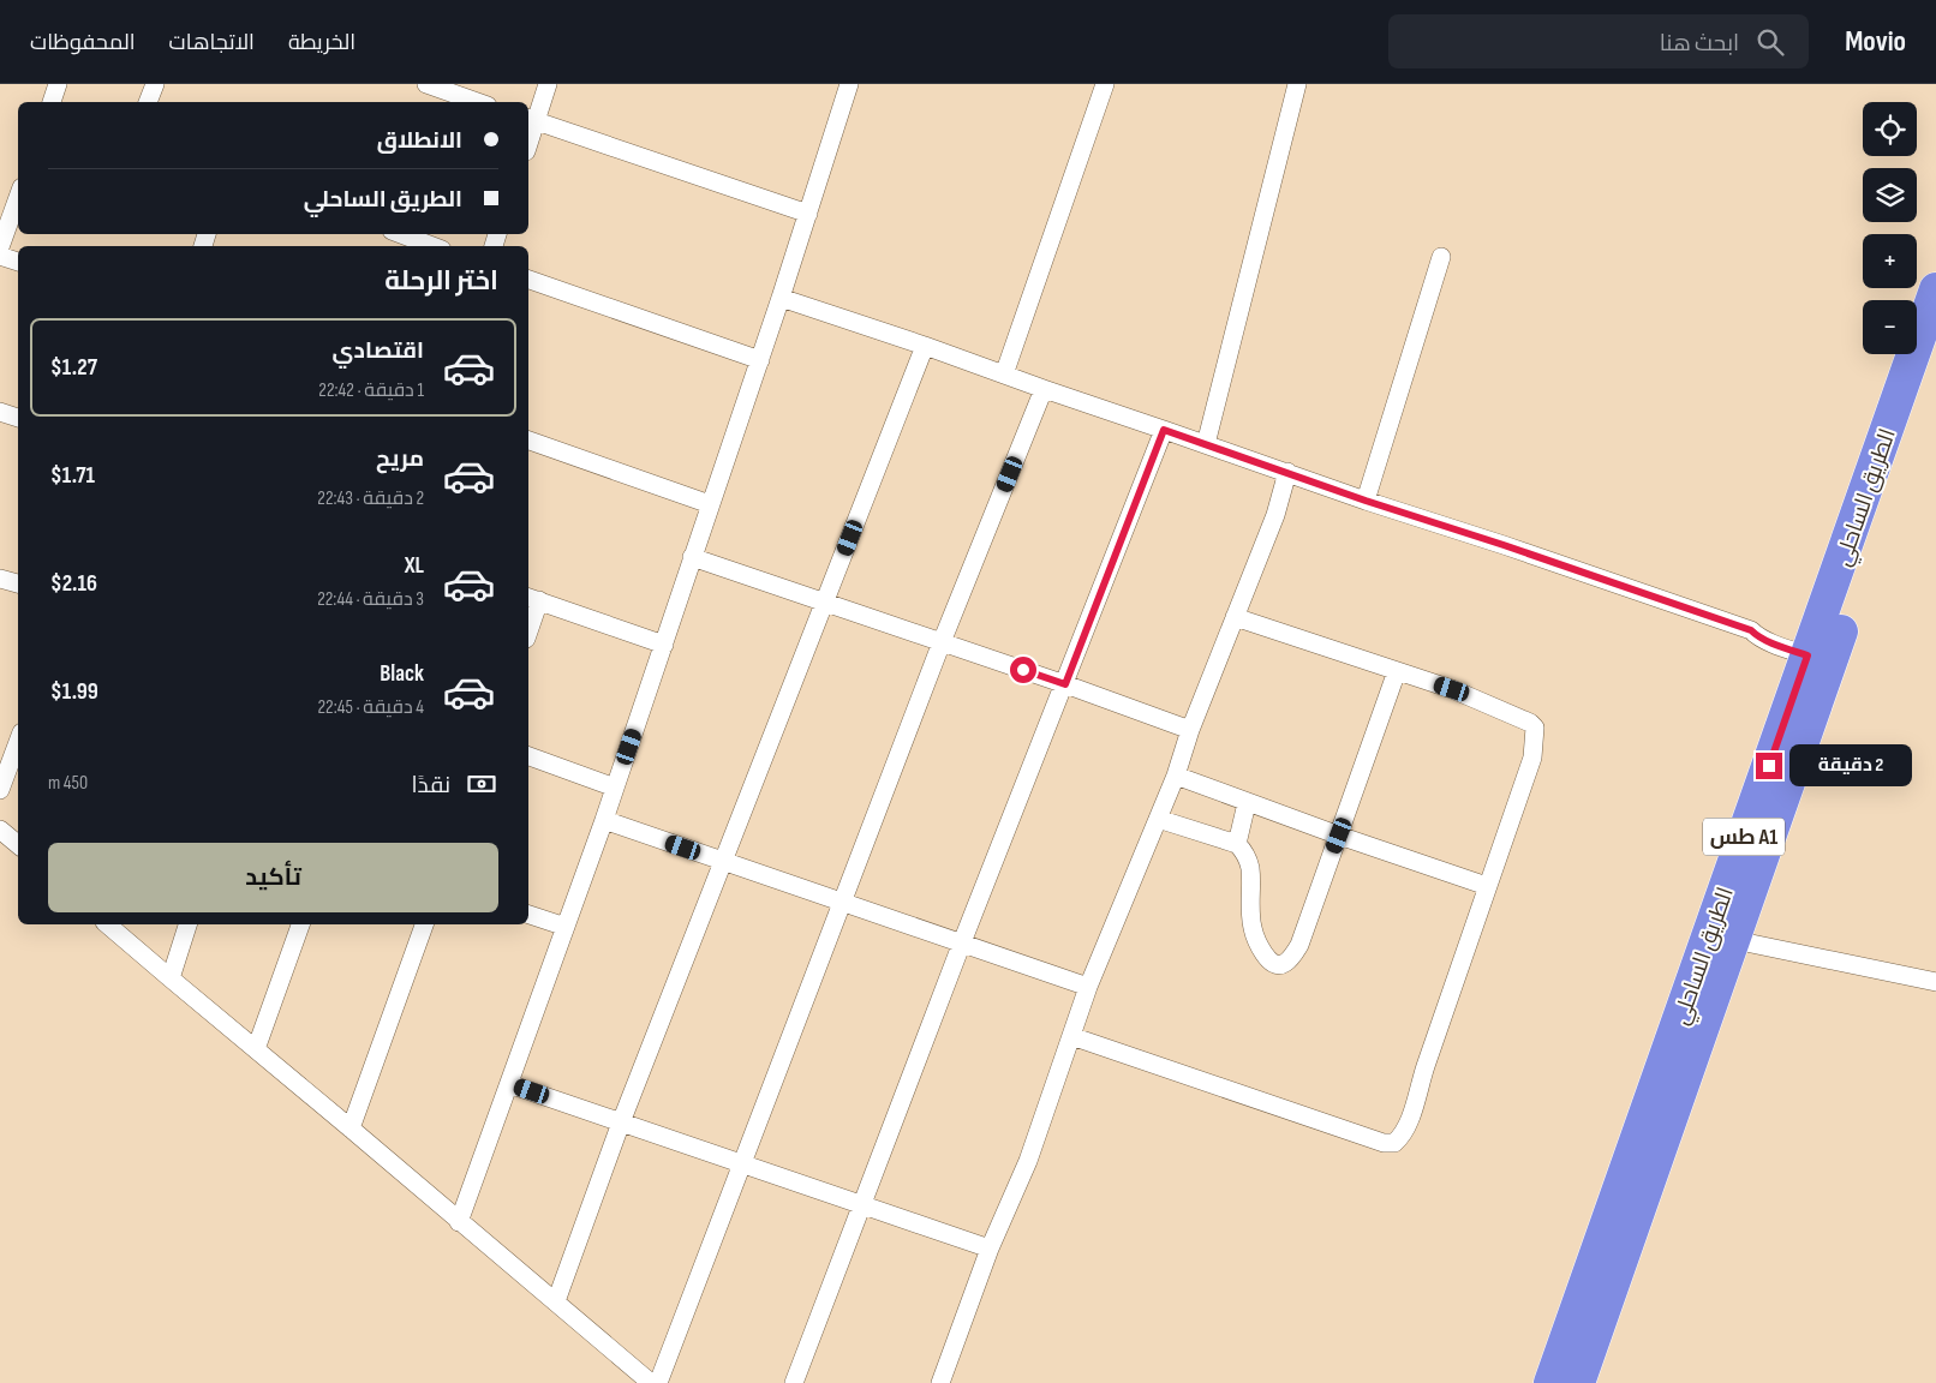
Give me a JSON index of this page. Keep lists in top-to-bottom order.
{
  "streets": {
    "highway": ["الطريق الساحلي", "طس A1"]
  },
  "page": {
    "header": "Movio",
    "search": "ابحث هنا",
    "nav": ["الخريطة", "الاتجاهات", "المحفوظات"],
    "map_buttons": ["+", "−"],
    "banner": ["الانطلاق", "الطريق الساحلي"],
    "heading": "اختر الرحلة",
    "list": [
      {
        "name": "اقتصادي",
        "note": "1 دقيقة · 22:42",
        "value": "$1.27"
      },
      {
        "name": "مريح",
        "note": "2 دقيقة · 22:43",
        "value": "$1.71"
      },
      {
        "name": "XL",
        "note": "3 دقيقة · 22:44",
        "value": "$2.16"
      },
      {
        "name": "Black",
        "note": "4 دقيقة · 22:45",
        "value": "$1.99"
      }
    ],
    "bubble": "2 دقيقة",
    "pay": ["نقدًا", "450 m"],
    "buttons": "تأكيد"
  }
}
